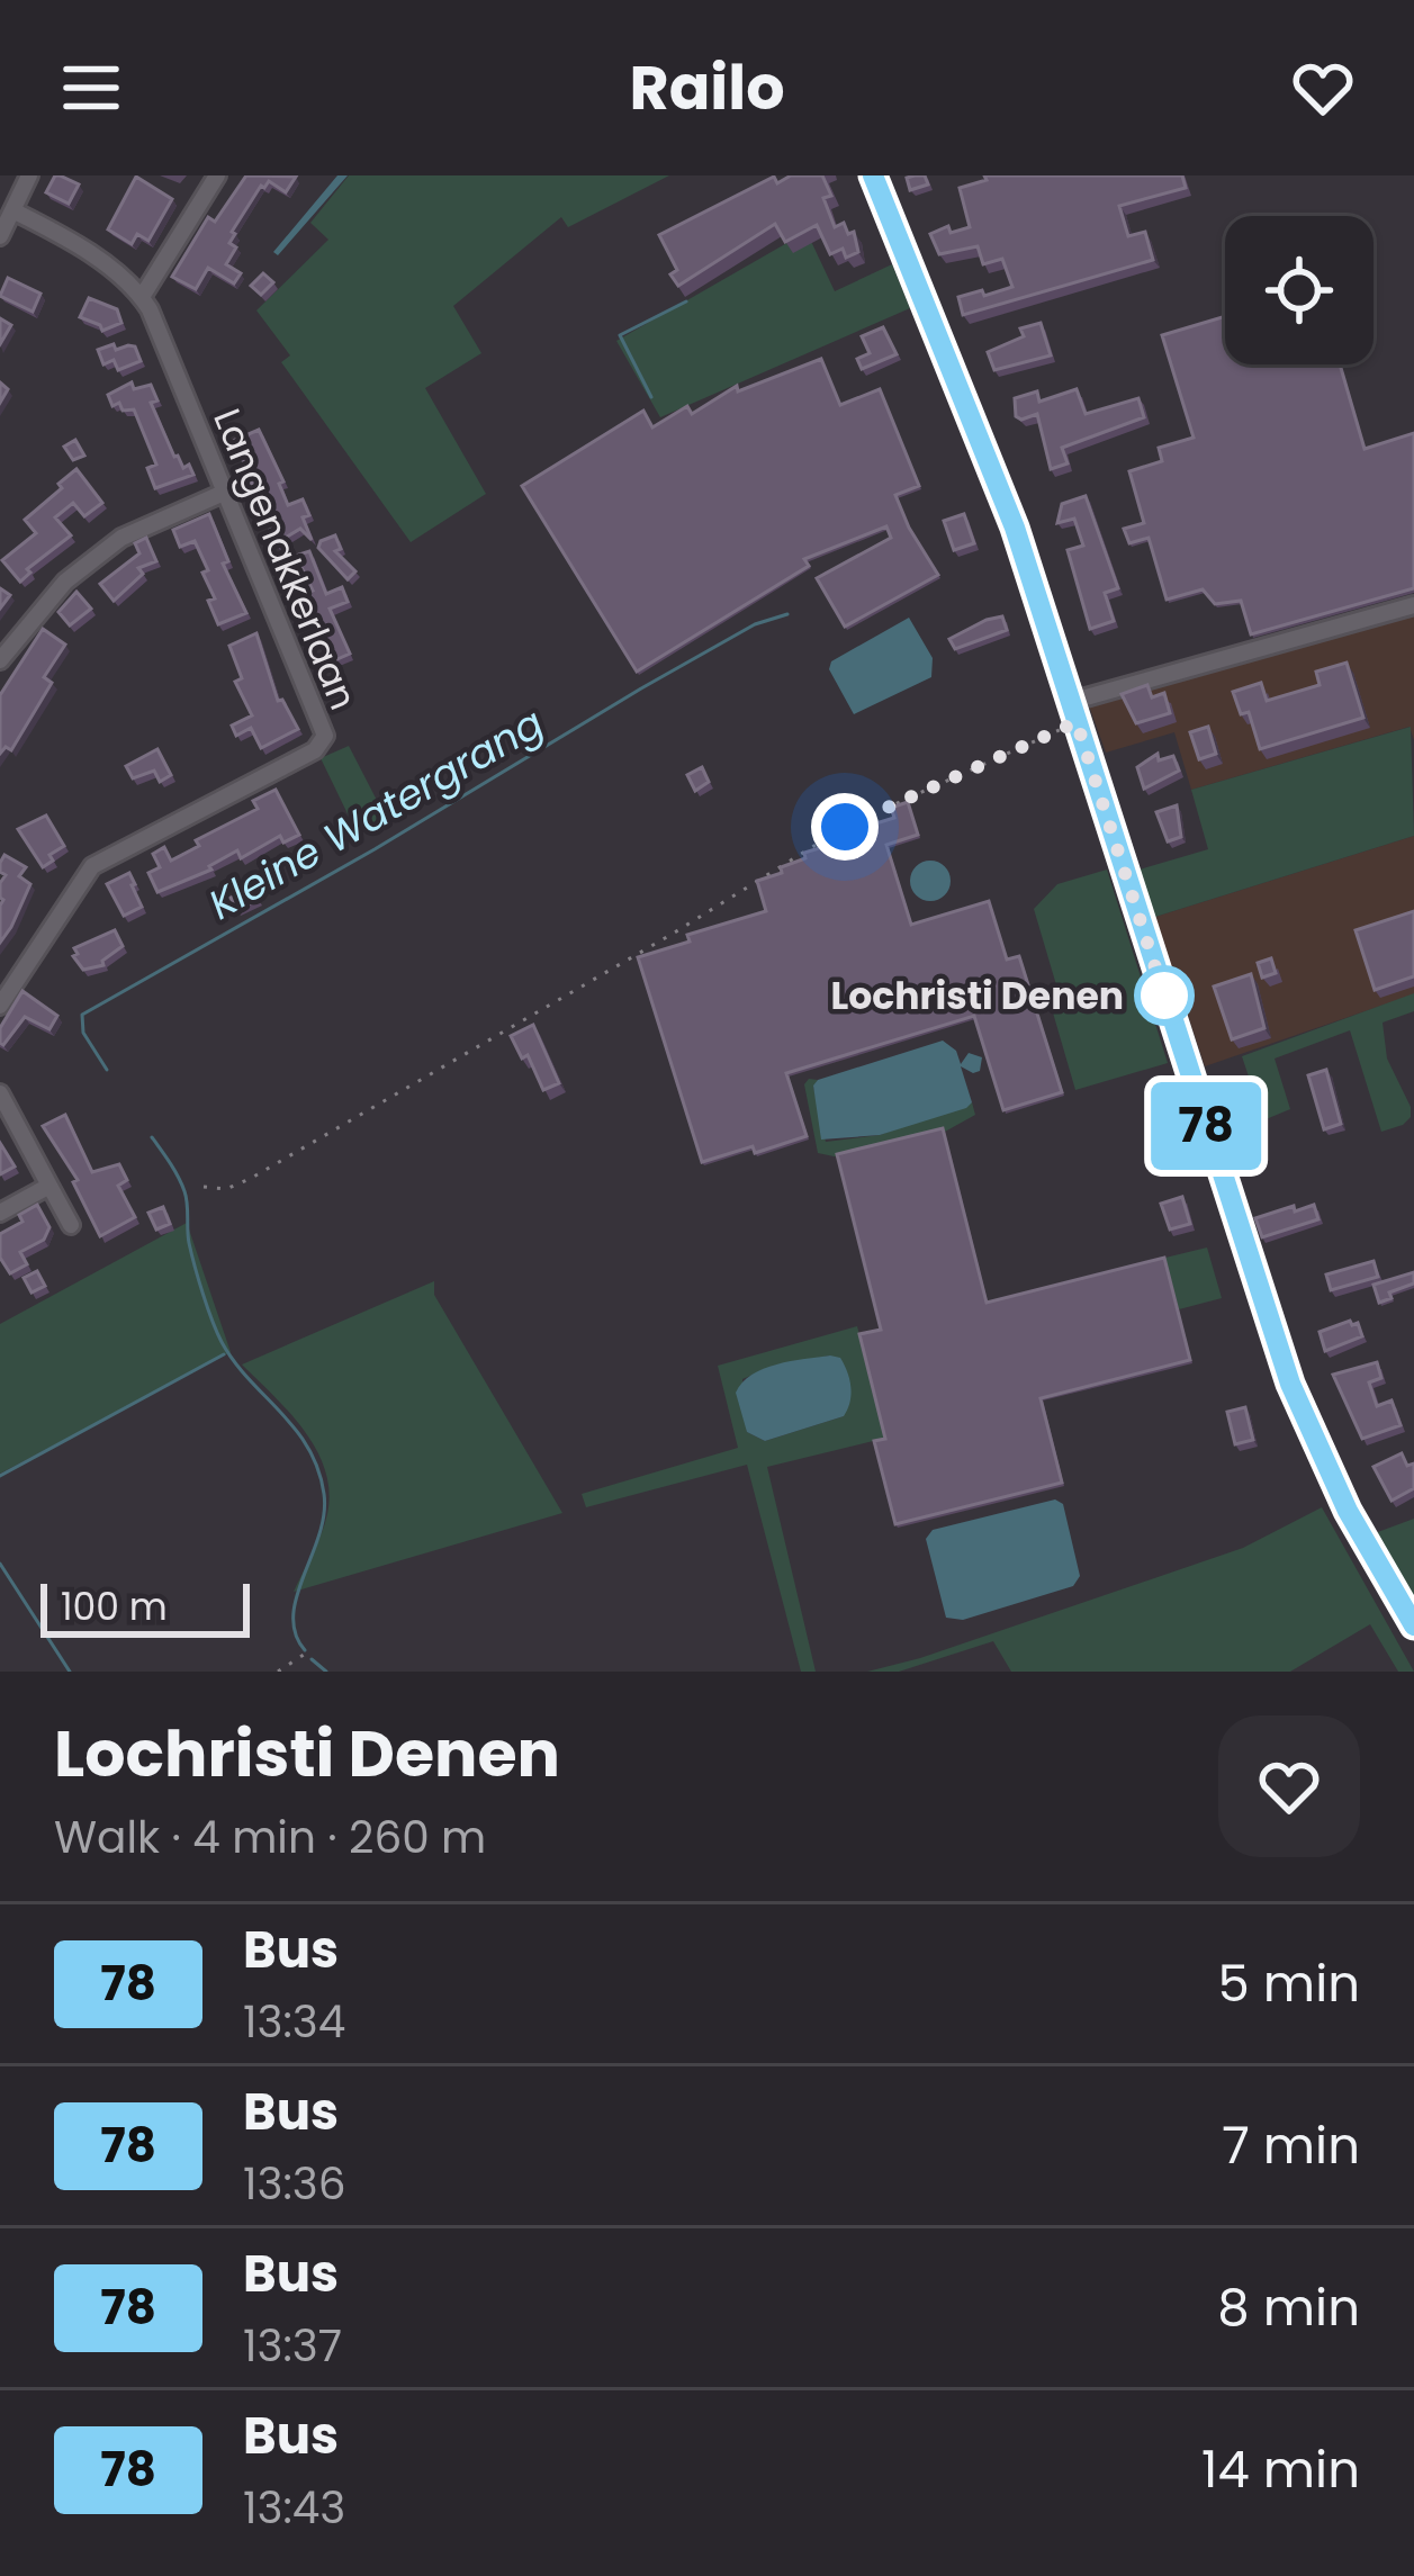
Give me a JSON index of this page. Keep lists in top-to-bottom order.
{
  "streets": {
    "street": ["Langenakkerlaan"]
  },
  "water": ["Kleine Watergrang"],
  "places": ["Lochristi Denen"],
  "lines": ["bus line 78"],
  "scale_bar": "100 m",
  "page": {
    "header": "Railo",
    "on_map": "78",
    "scale": "100 m",
    "heading": ["Lochristi Denen", "Walk · 4 min · 260 m"],
    "list": [
      {
        "mark": "78",
        "name": "Bus",
        "note": "13:34",
        "value": "5 min"
      },
      {
        "mark": "78",
        "name": "Bus",
        "note": "13:36",
        "value": "7 min"
      },
      {
        "mark": "78",
        "name": "Bus",
        "note": "13:37",
        "value": "8 min"
      },
      {
        "mark": "78",
        "name": "Bus",
        "note": "13:43",
        "value": "14 min"
      }
    ]
  }
}
